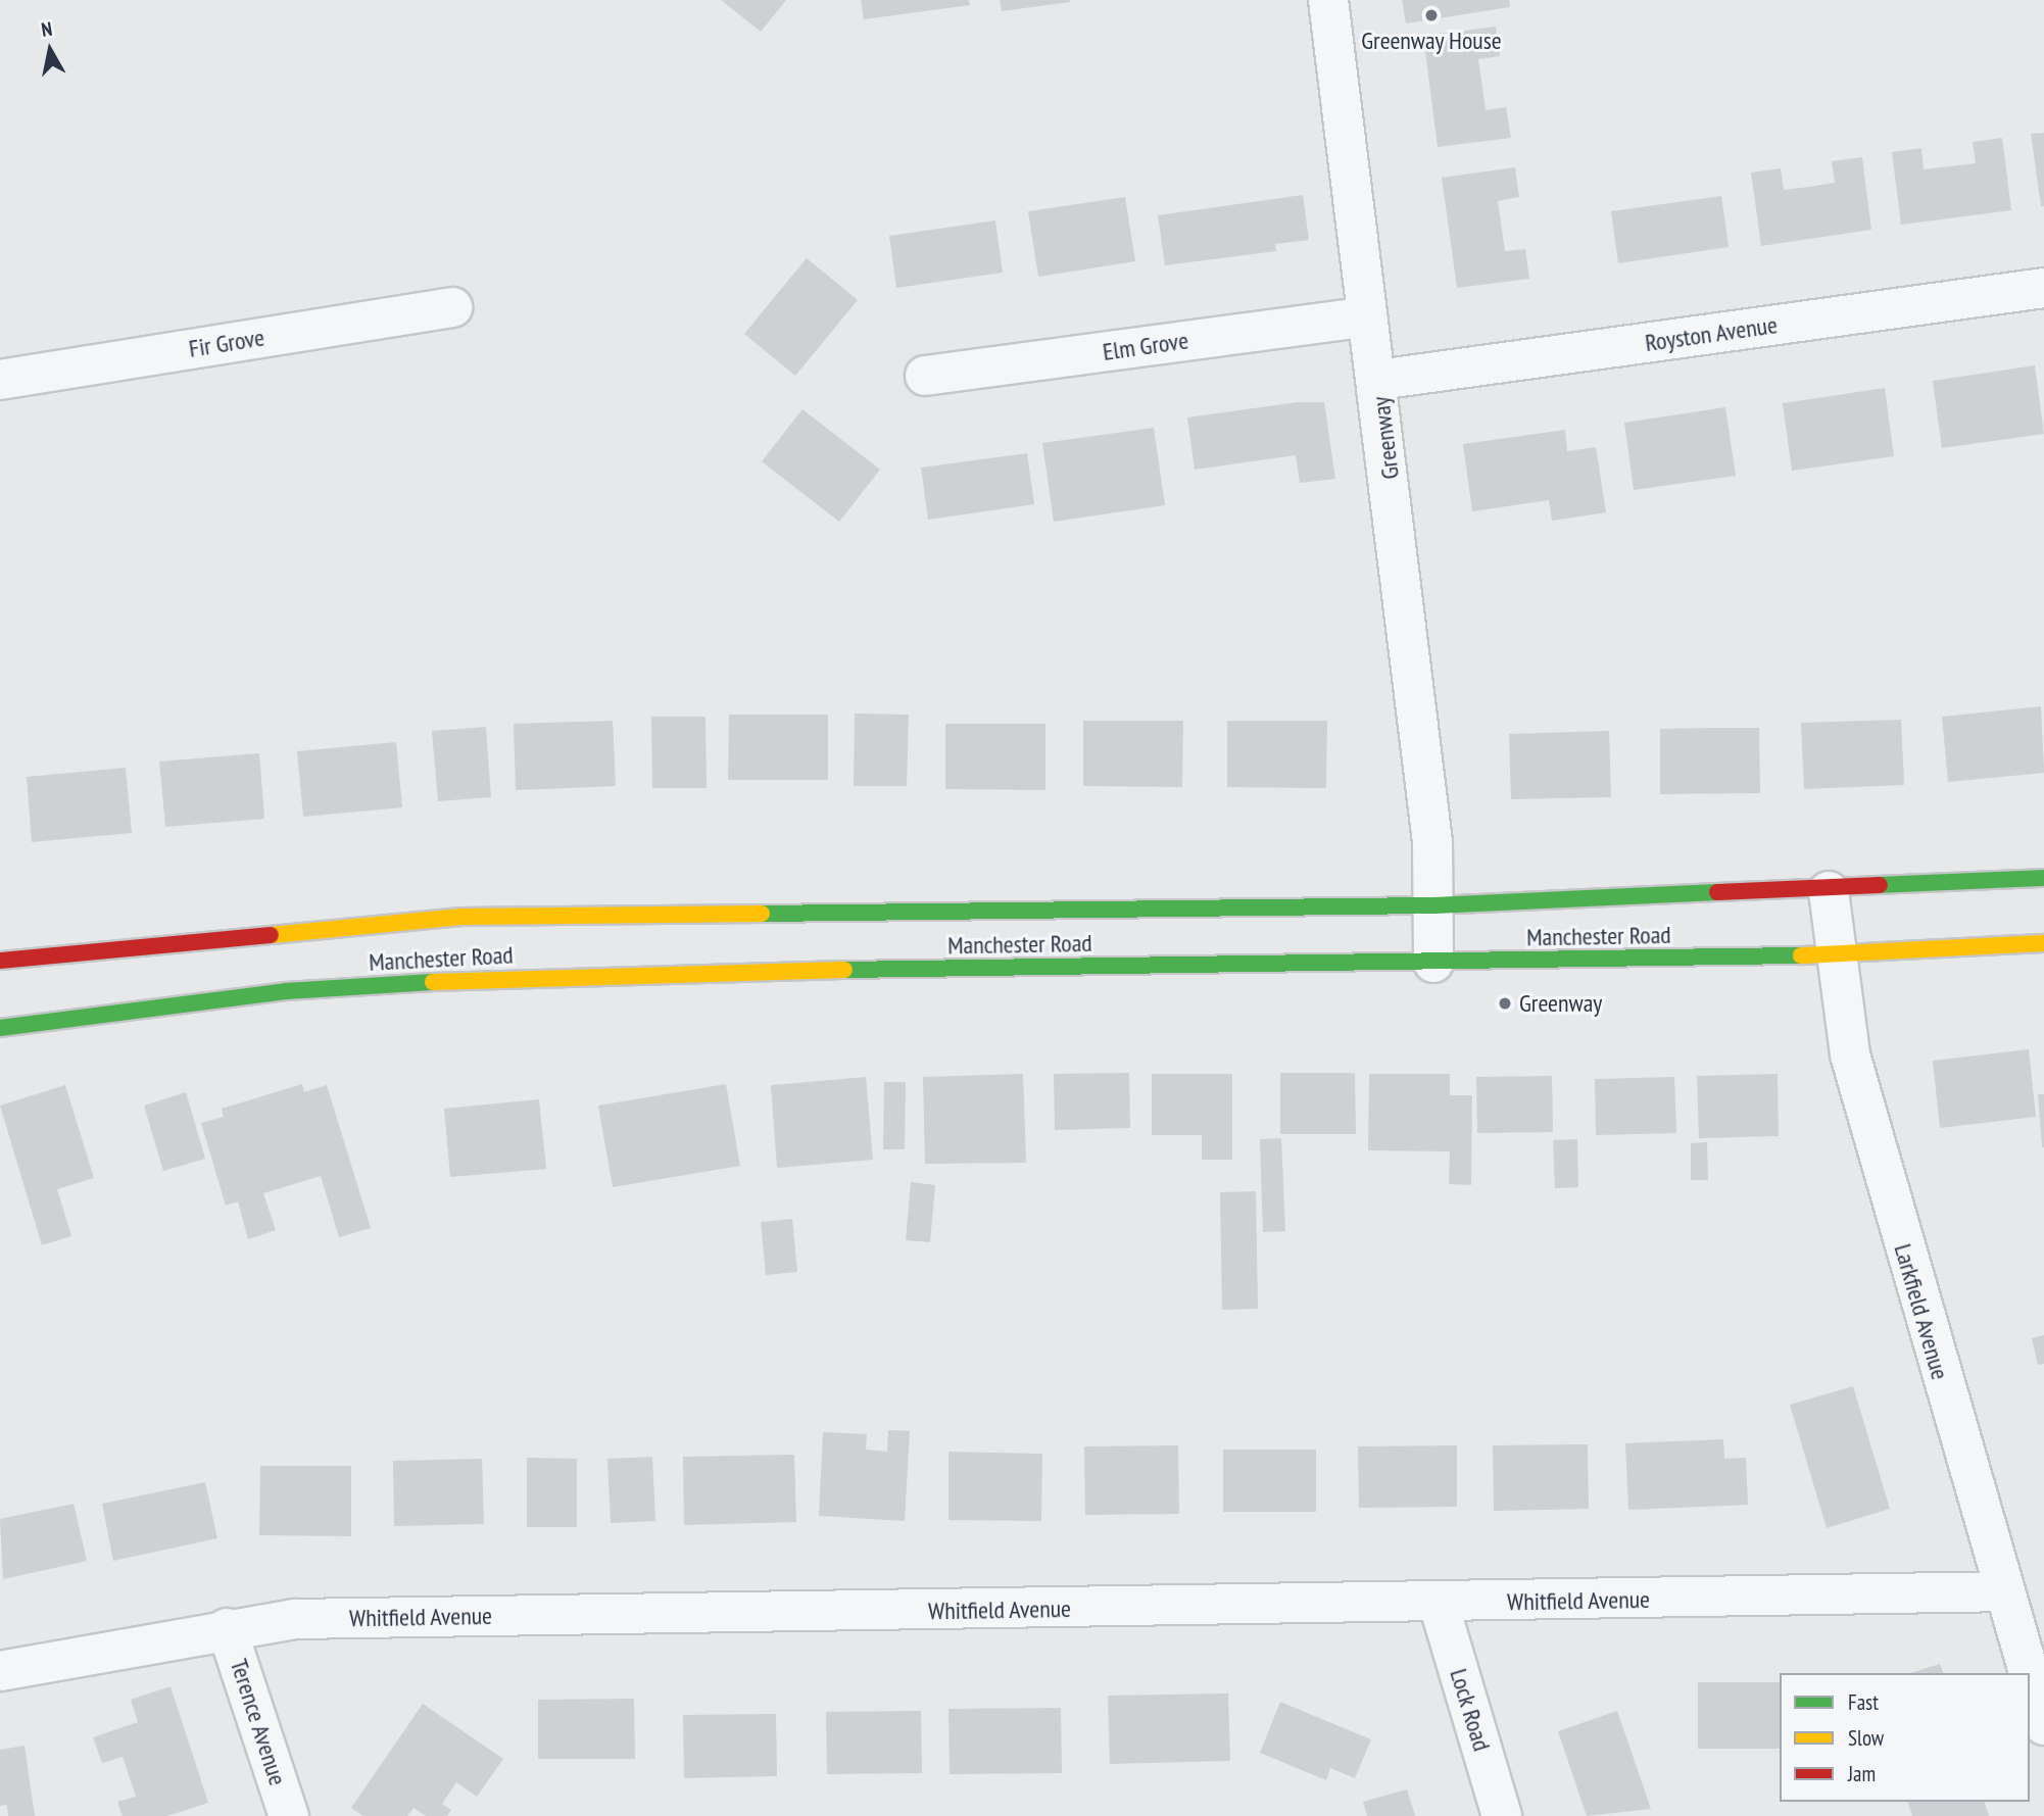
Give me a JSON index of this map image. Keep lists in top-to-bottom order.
{
  "streets": {
    "main road": ["Manchester Road"],
    "street": [
      "Royston Avenue",
      "Fir Grove",
      "Elm Grove",
      "Greenway",
      "Larkfield Avenue",
      "Whitfield Avenue",
      "Lock Road",
      "Terence Avenue"
    ]
  },
  "crossings": [
    ["Royston Avenue", "Greenway"],
    ["Elm Grove", "Greenway"],
    ["Greenway", "Manchester Road"],
    ["Manchester Road", "Larkfield Avenue"],
    ["Larkfield Avenue", "Whitfield Avenue"],
    ["Whitfield Avenue", "Lock Road"],
    ["Whitfield Avenue", "Terence Avenue"]
  ],
  "places": ["Greenway House", "Greenway"],
  "legend": ["Fast", "Slow", "Jam"],
  "north": "top"
}
